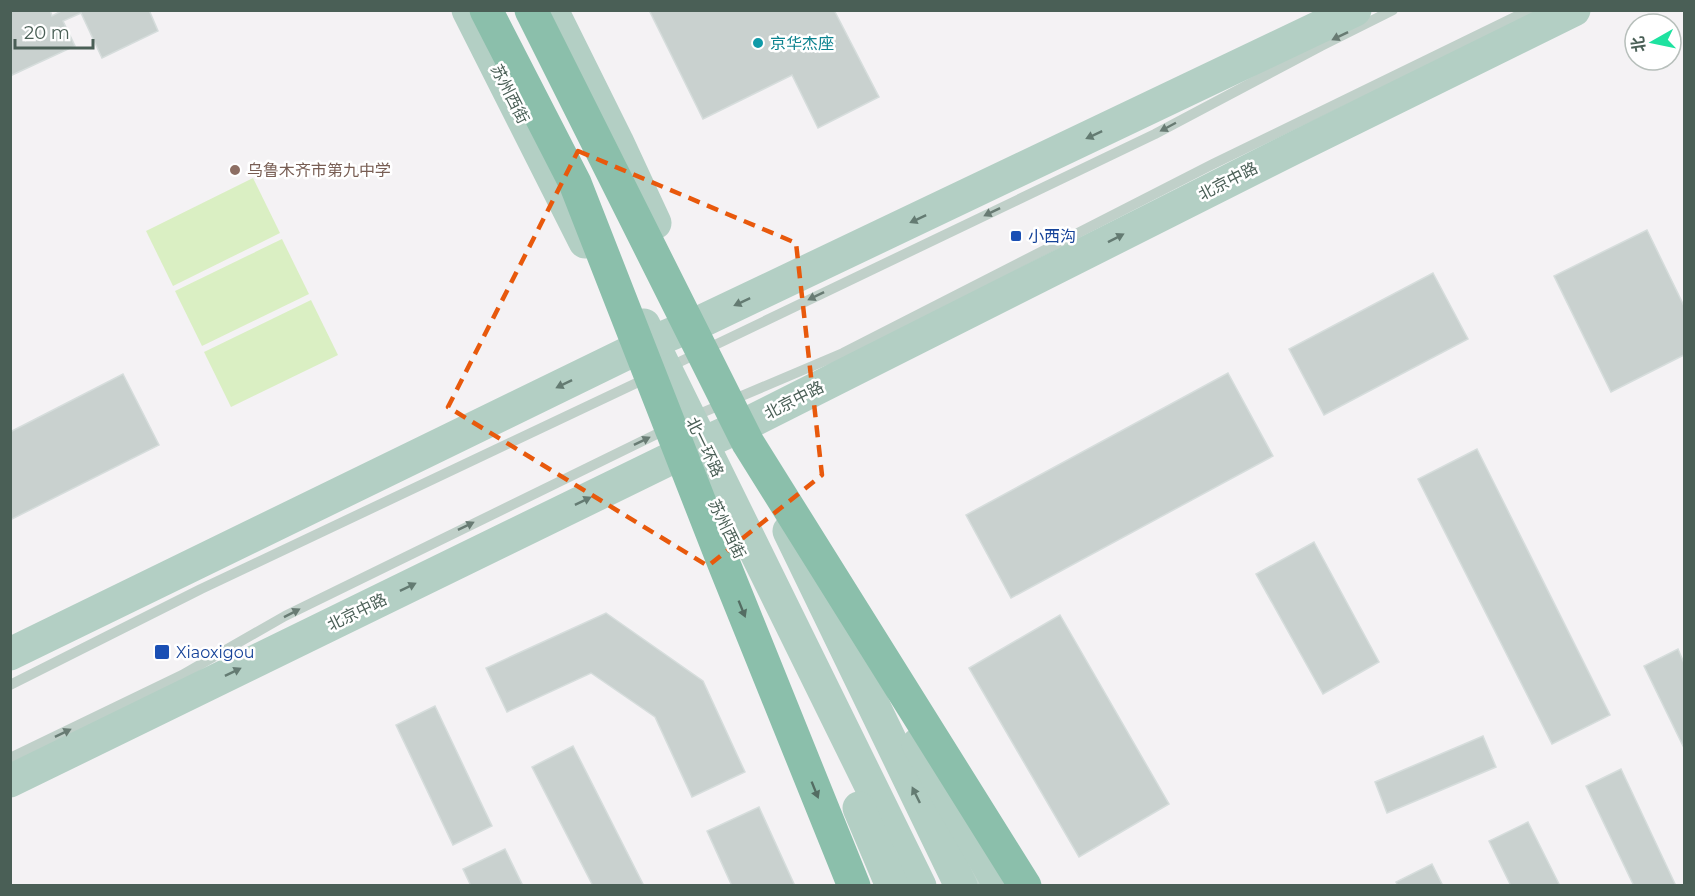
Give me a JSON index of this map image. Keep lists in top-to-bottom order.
{
  "streets": {
    "highway": ["北一环路"],
    "main road": ["苏州西街", "北京中路"]
  },
  "crossings": [
    ["苏州西街", "北京中路"]
  ],
  "places": {
    "other": ["京华杰座", "乌鲁木齐市第九中学"],
    "transit": ["小西沟", "Xiaoxigou"]
  },
  "scale_bar": "20 m",
  "north": "left"
}
